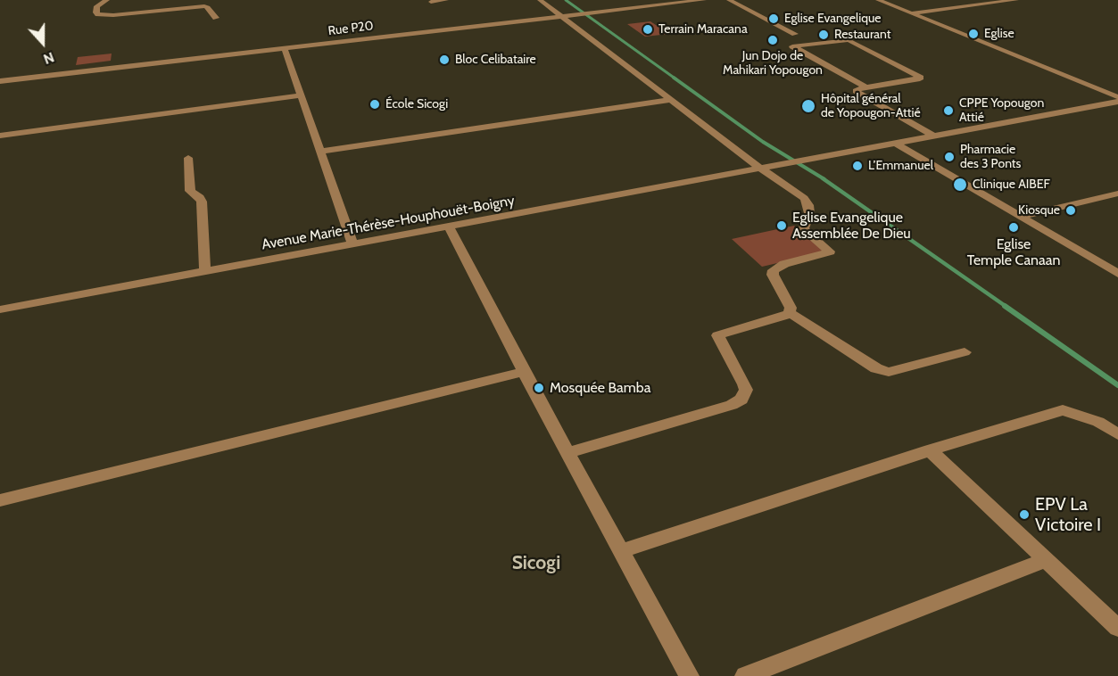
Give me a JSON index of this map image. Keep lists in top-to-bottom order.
{
  "streets": {
    "street": ["Rue P20", "Avenue Marie-Thérèse-Houphouët-Boigny"]
  },
  "districts": ["Sicogi"],
  "places": [
    "Eglise Evangelique",
    "Terrain Maracana",
    "Eglise",
    "Restaurant",
    "Jun Dojo de Mahikari Yopougon",
    "Bloc Celibataire",
    "École Sicogi",
    "Hôpital général de Yopougon-Attié",
    "CPPE Yopougon Attié",
    "Pharmacie des 3 Ponts",
    "L’Emmanuel",
    "Clinique AIBEF",
    "Kiosque",
    "Eglise Evangelique Assemblée De Dieu",
    "Eglise Temple Canaan",
    "Mosquée Bamba",
    "EPV La Victoire I"
  ],
  "north": "bottom"
}
